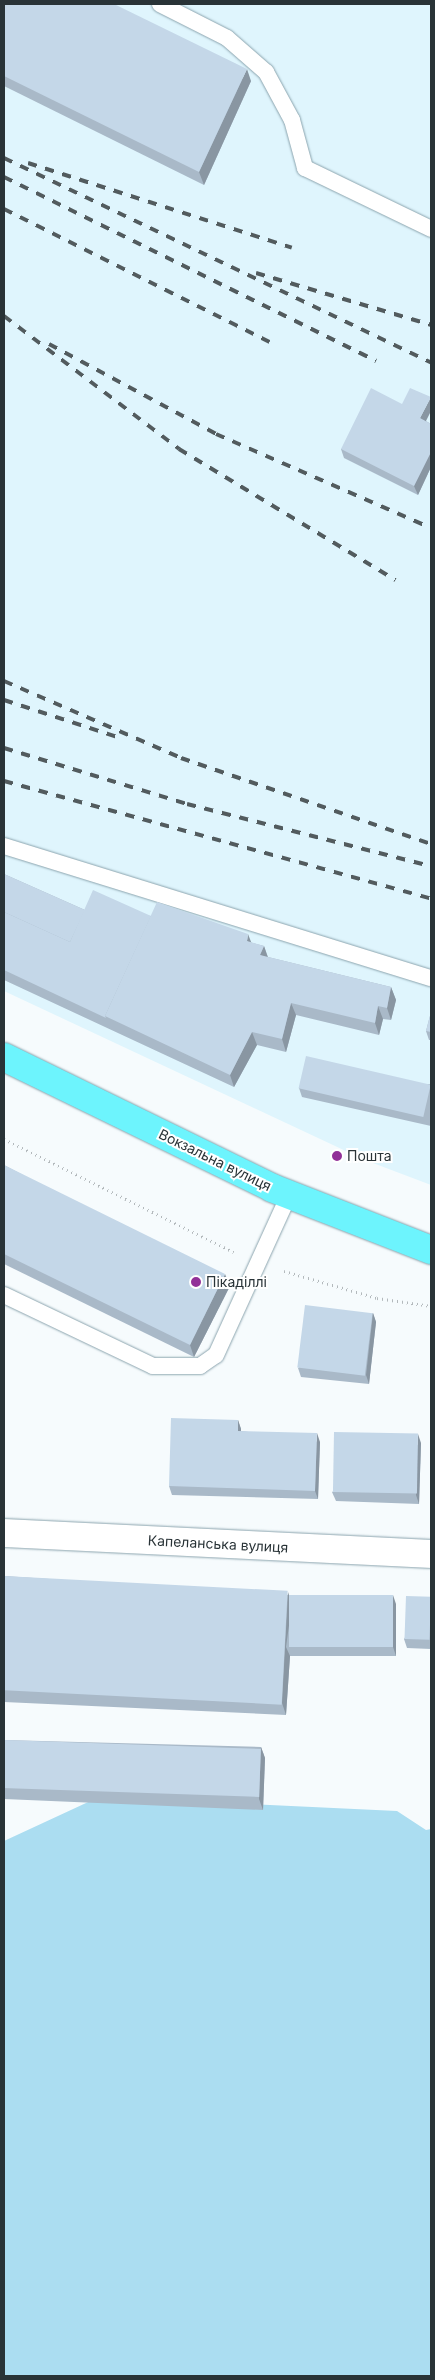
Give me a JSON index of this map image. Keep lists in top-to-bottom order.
{
  "streets": {
    "main road": ["Вокзальна вулиця"],
    "street": ["Капеланська вулиця"]
  },
  "places": ["Пошта", "Пікаділлі"]
}
